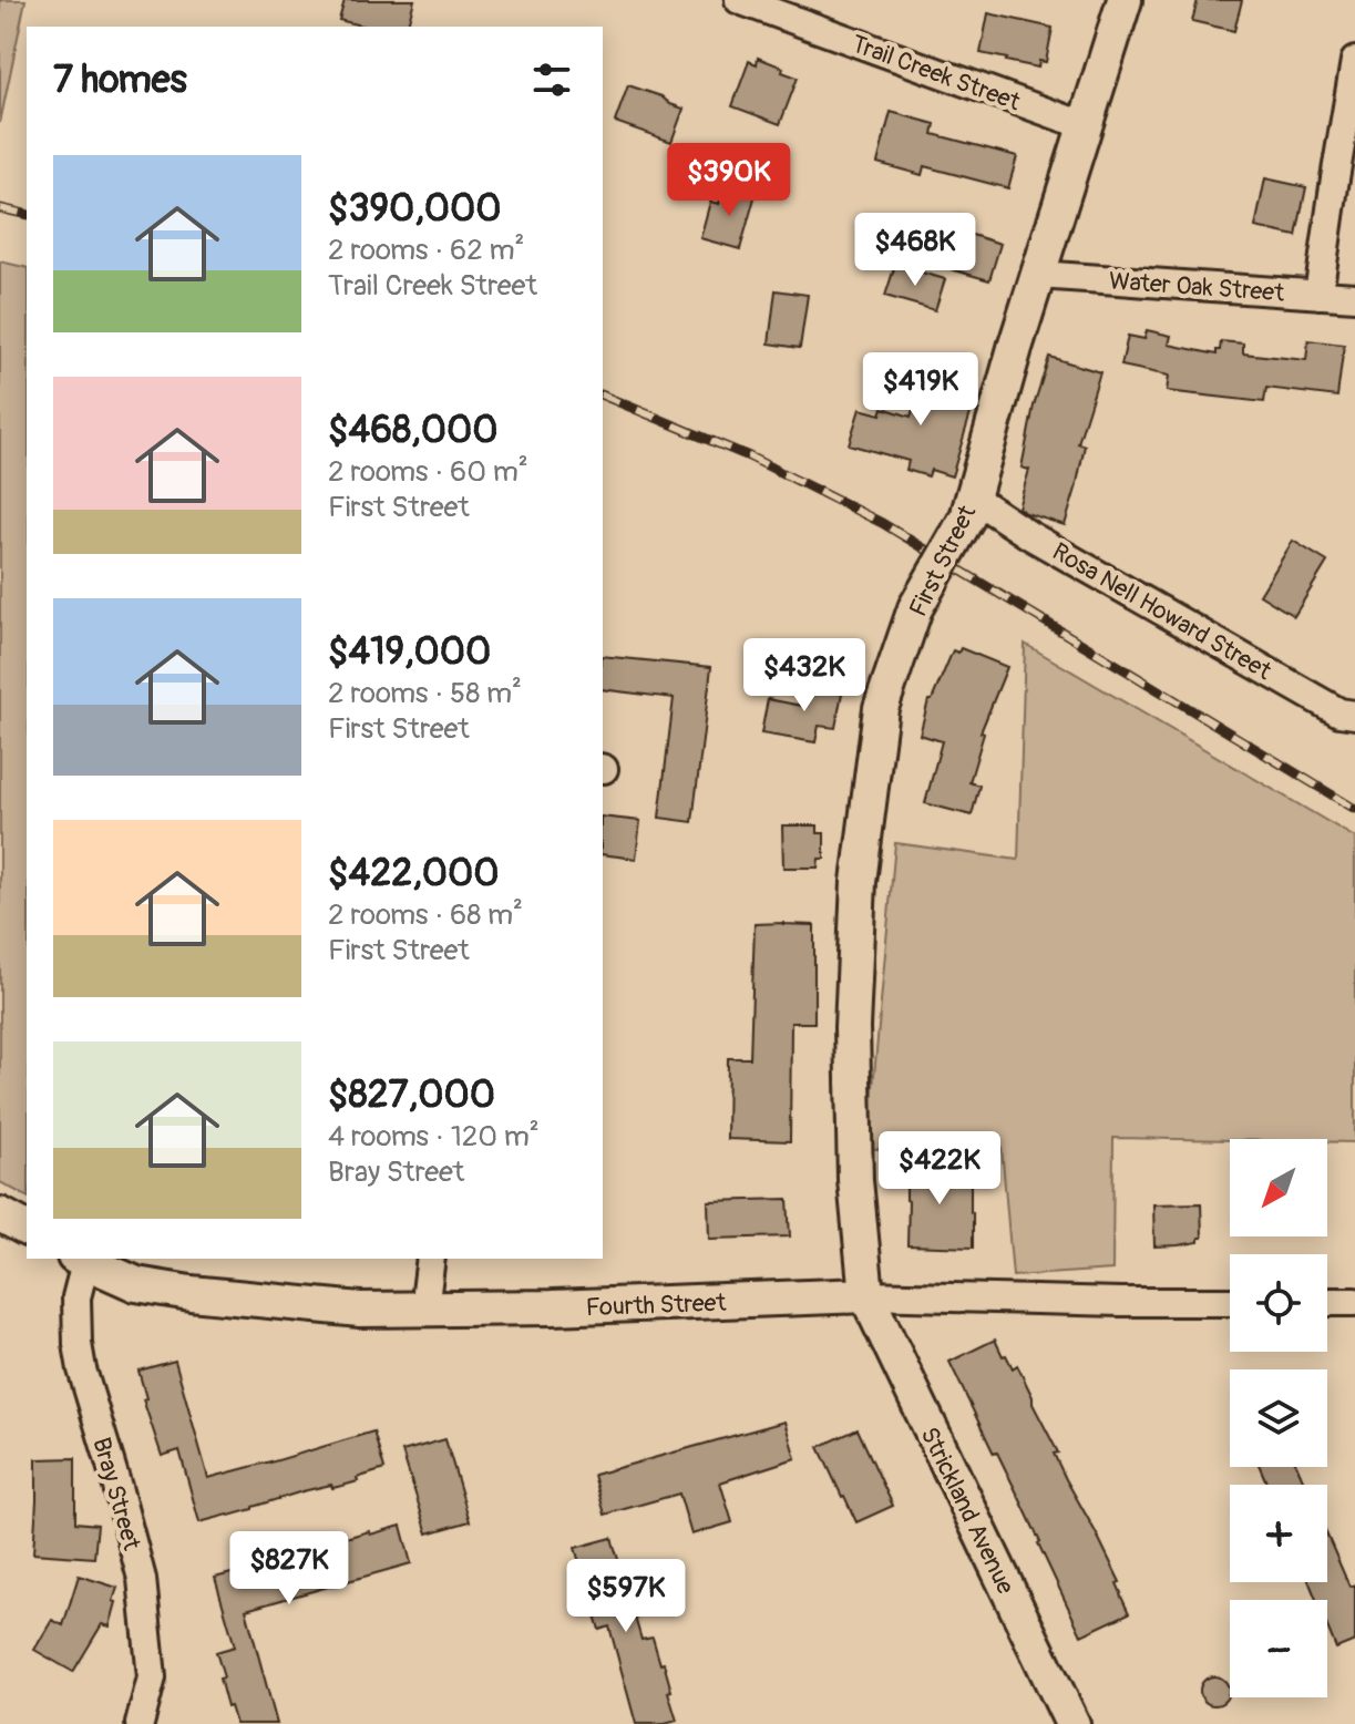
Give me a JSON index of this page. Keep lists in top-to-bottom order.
{
  "streets": {
    "street": [
      "Trail Creek Street",
      "Water Oak Street",
      "First Street",
      "Rosa Nell Howard Street",
      "Fourth Street",
      "Bray Street",
      "Strickland Avenue"
    ]
  },
  "crossings": [
    ["Trail Creek Street", "First Street"],
    ["Water Oak Street", "First Street"],
    ["First Street", "Rosa Nell Howard Street"],
    ["First Street", "Fourth Street"],
    ["First Street", "Strickland Avenue"],
    ["Fourth Street", "Bray Street"],
    ["Fourth Street", "Strickland Avenue"]
  ],
  "north": "bottom left",
  "page": {
    "heading": "7 homes",
    "list": [
      {
        "name": "$390,000",
        "note": "2 rooms · 62 m² · Trail Creek Street"
      },
      {
        "name": "$468,000",
        "note": "2 rooms · 60 m² · First Street"
      },
      {
        "name": "$419,000",
        "note": "2 rooms · 58 m² · First Street"
      },
      {
        "name": "$422,000",
        "note": "2 rooms · 68 m² · First Street"
      },
      {
        "name": "$827,000",
        "note": "4 rooms · 120 m² · Bray Street"
      }
    ],
    "price": [
      "$390K",
      "$468K",
      "$419K",
      "$432K",
      "$422K",
      "$827K",
      "$597K"
    ],
    "map_buttons": ["+", "−"]
  }
}
